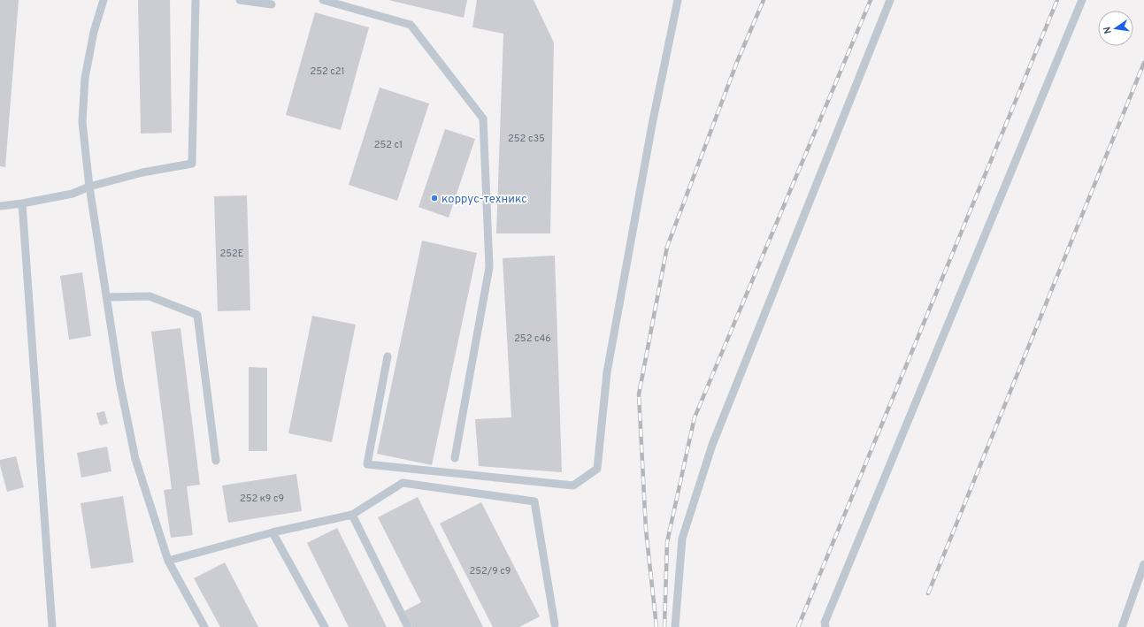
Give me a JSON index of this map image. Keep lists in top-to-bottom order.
{
  "places": ["коррус-техникс"],
  "house_numbers": [
    "252 с21",
    "252 с35",
    "252 с1",
    "252Е",
    "252 с46",
    "252 к9 с9",
    "252/9 с9"
  ],
  "north": "left"
}
